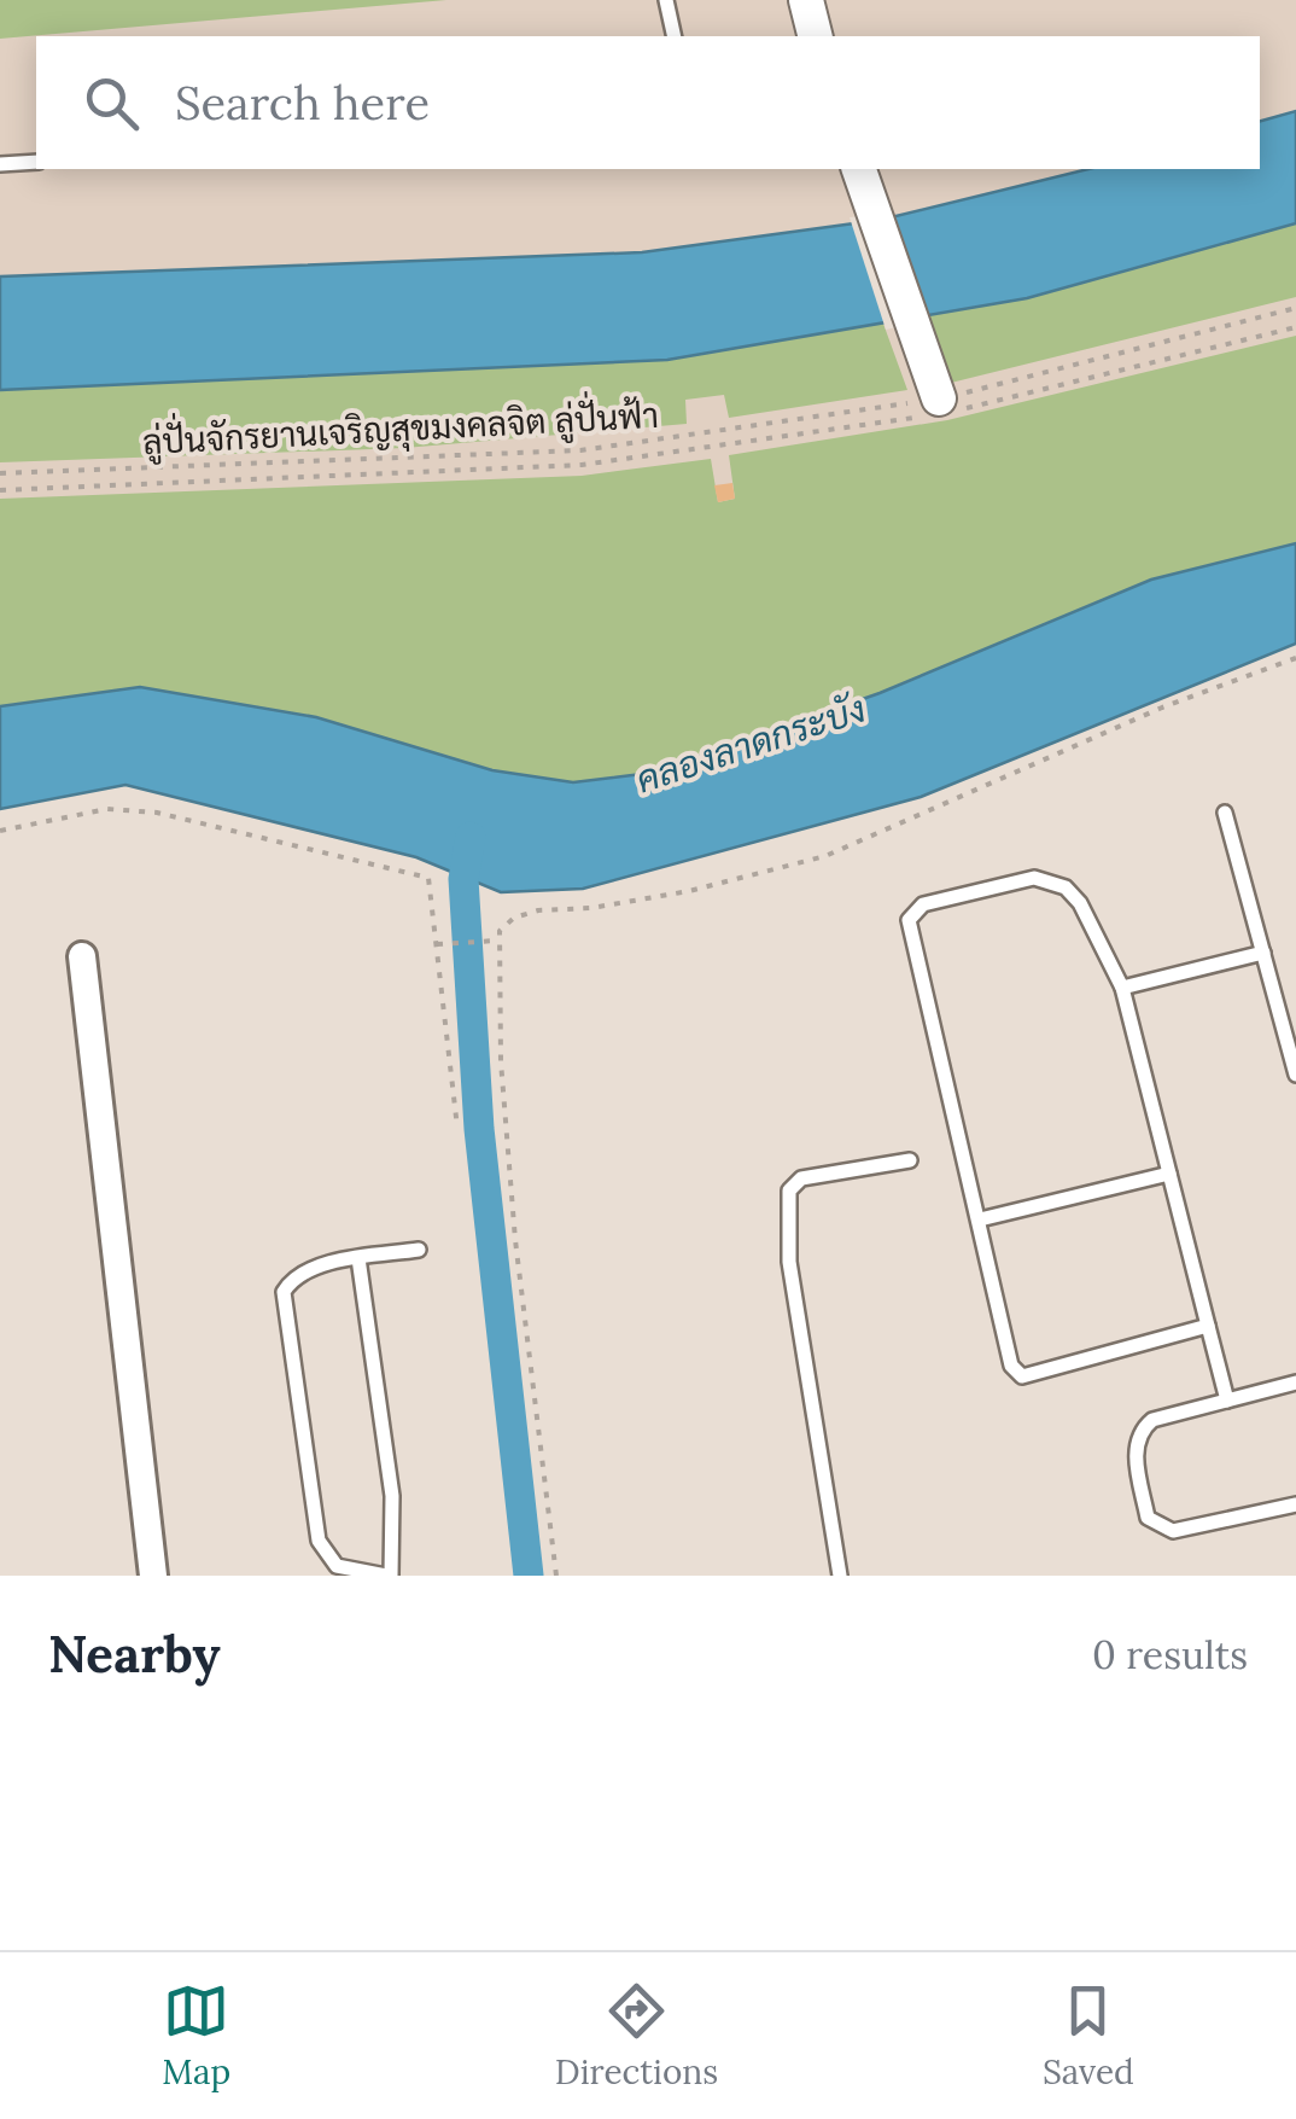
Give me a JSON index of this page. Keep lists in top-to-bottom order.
{
  "streets": {
    "path": ["ลู่ปั่นจักรยานเจริญสุขมงคลจิต ลู่ปั่นฟ้า"]
  },
  "water": ["คลองลาดกระบัง"],
  "page": {
    "search": "Search here",
    "heading": ["Nearby", "0 results"],
    "nav": ["Map", "Directions", "Saved"]
  }
}
